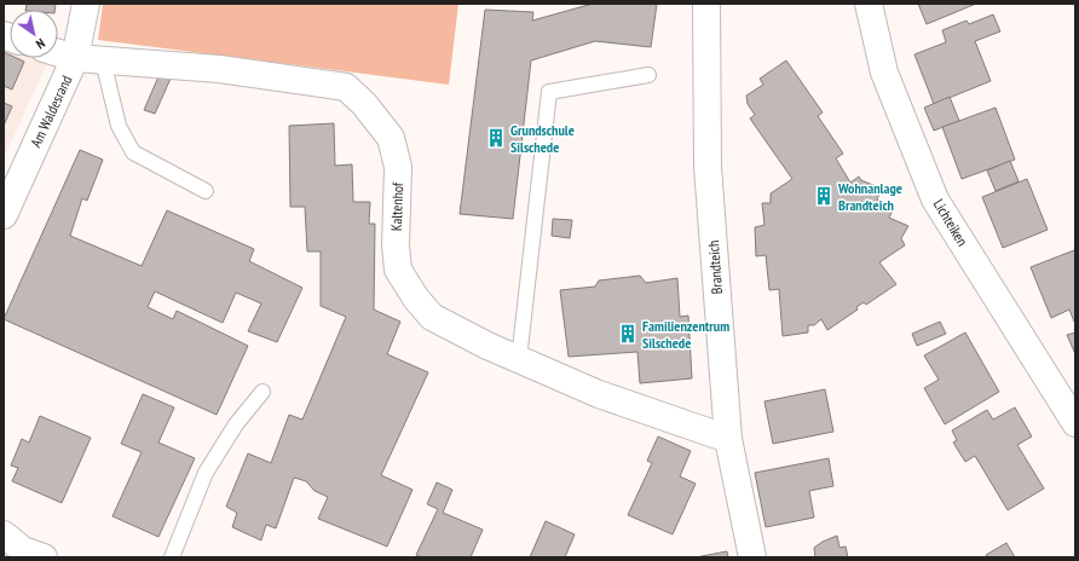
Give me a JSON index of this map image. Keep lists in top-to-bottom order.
{
  "streets": {
    "street": [
      "Am Waldesrand",
      "Kaltenhof",
      "Lichteiken",
      "Brandteich"
    ]
  },
  "crossings": [
    ["Am Waldesrand", "Kaltenhof"],
    ["Kaltenhof", "Brandteich"]
  ],
  "places": {
    "building": ["Grundschule Silschede", "Wohnanlage Brandteich", "Familienzentrum Silschede"]
  },
  "north": "bottom right"
}
